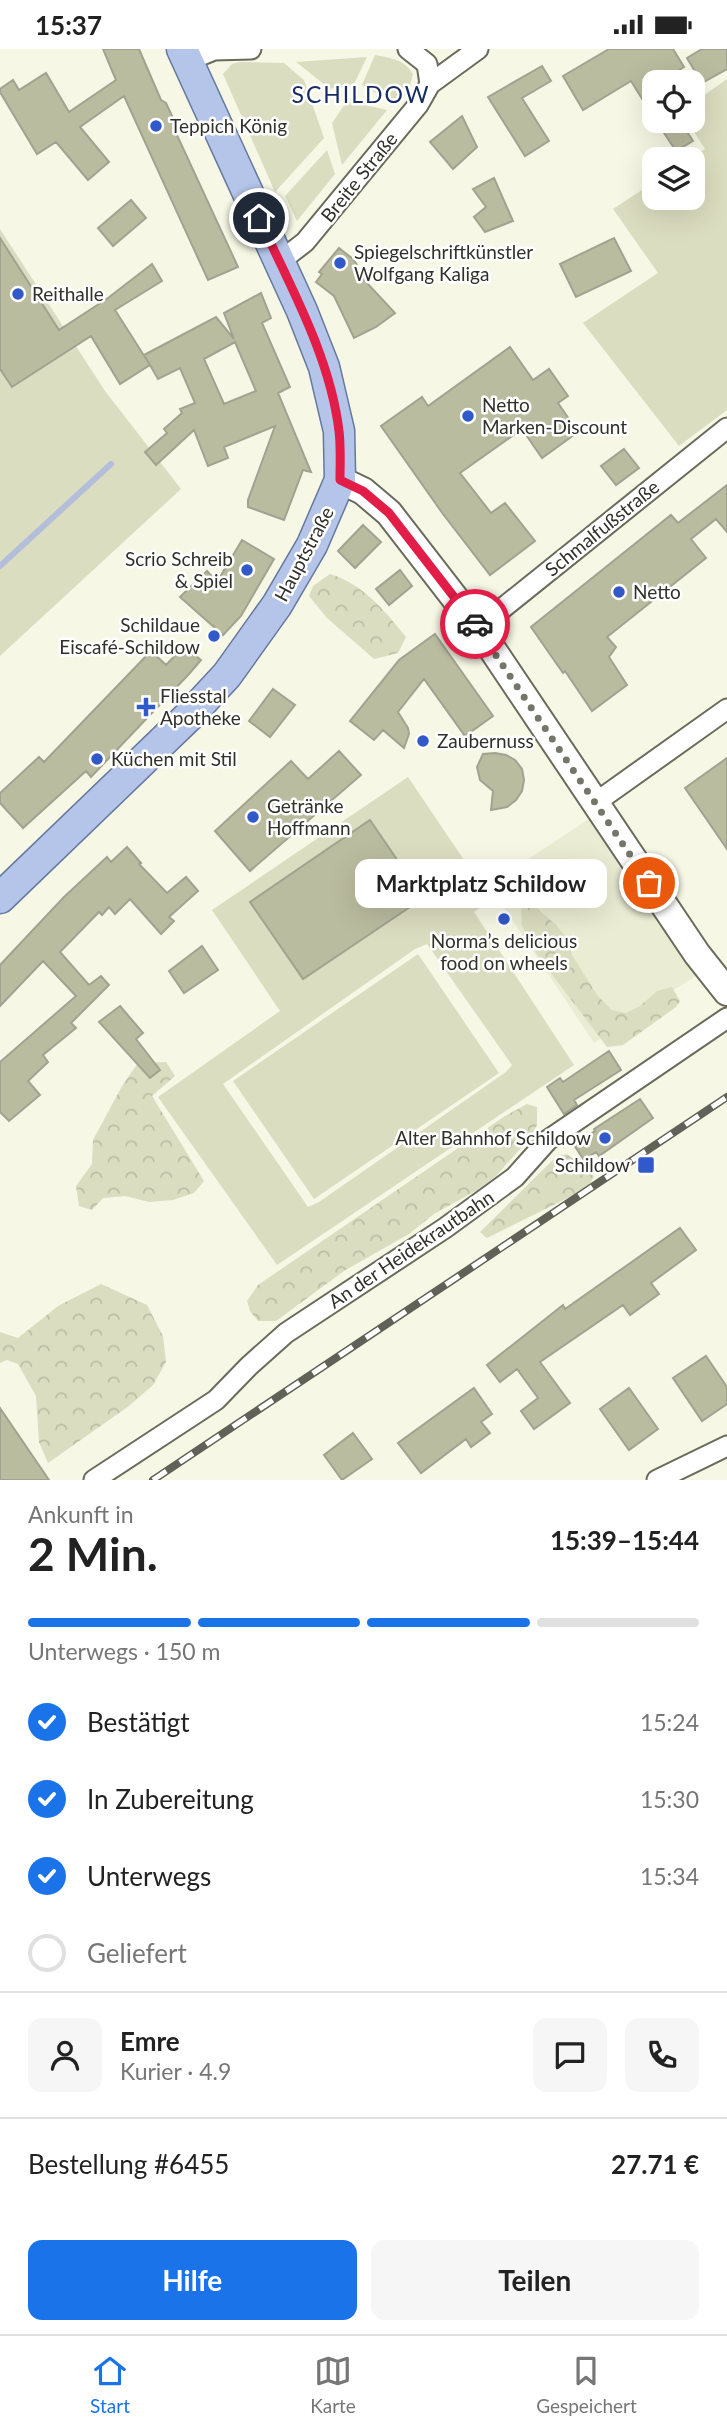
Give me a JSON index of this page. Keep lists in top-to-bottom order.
{
  "streets": {
    "main road": ["Hauptstraße"],
    "street": ["Breite Straße", "Schmalfußstraße", "An der Heidekrautbahn"]
  },
  "crossings": [
    ["Breite Straße", "Hauptstraße"]
  ],
  "districts": ["SCHILDOW"],
  "places": {
    "other": [
      "Teppich König",
      "Spiegelschriftkünstler Wolfgang Kaliga",
      "Reithalle",
      "Netto Marken-Discount",
      "Scrio Schreib & Spiel",
      "Netto",
      "Schildaue Eiscafé-Schildow",
      "Zaubernuss",
      "Küchen mit Stil",
      "Getränke Hoffmann",
      "Marktplatz Schildow",
      "Norma’s delicious food on wheels",
      "Alter Bahnhof Schildow"
    ],
    "health": ["Fliesstal Apotheke"],
    "transit": ["Schildow"]
  },
  "page": {
    "status": "15:37",
    "bubble": "Marktplatz Schildow",
    "heading": ["2 Min.", "Ankunft in", "15:39–15:44"],
    "panel": [
      "Emre",
      "Kurier · 4.9",
      "Bestellung #6455",
      "27.71 €"
    ],
    "bar": "Unterwegs · 150 m",
    "list": [
      ["Bestätigt", "15:24"],
      ["In Zubereitung", "15:30"],
      ["Unterwegs", "15:34"],
      "Geliefert"
    ],
    "buttons": ["Hilfe", "Teilen"],
    "tabs": ["Start", "Karte", "Gespeichert"]
  }
}
